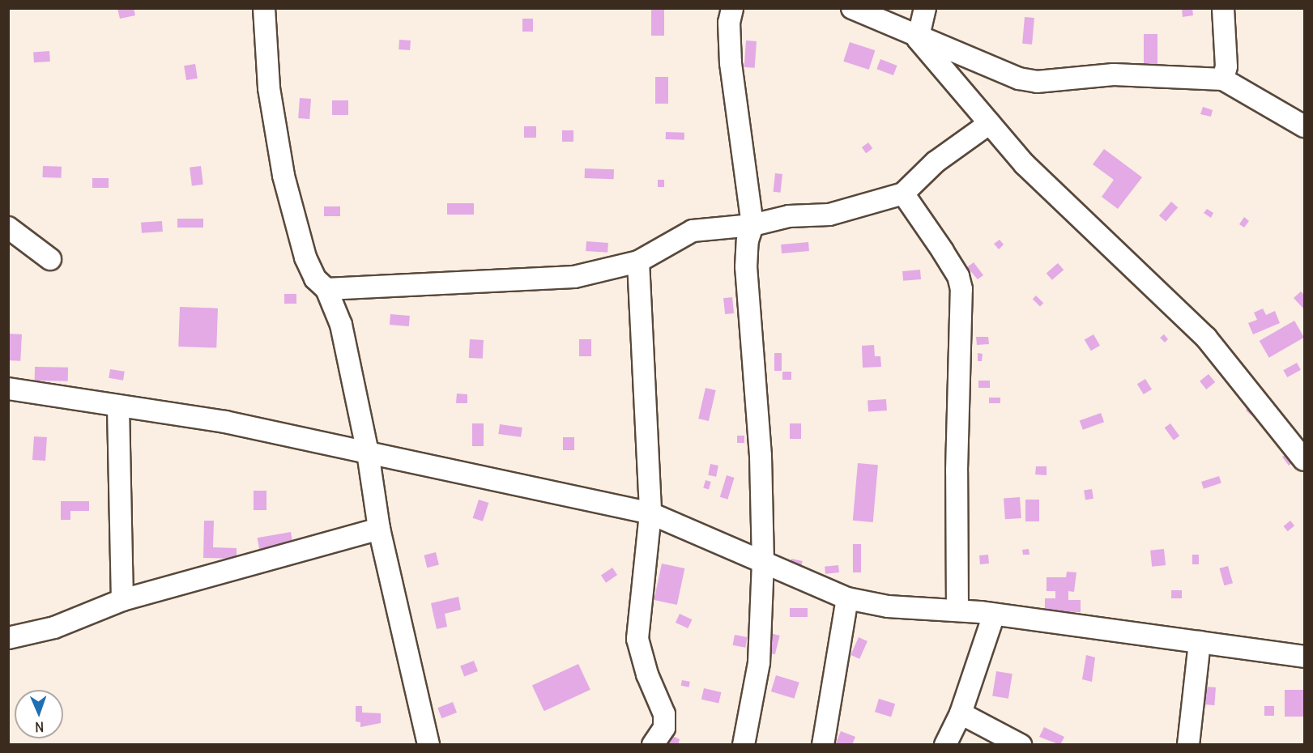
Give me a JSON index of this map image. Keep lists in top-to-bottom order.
{
  "north": "bottom"
}
